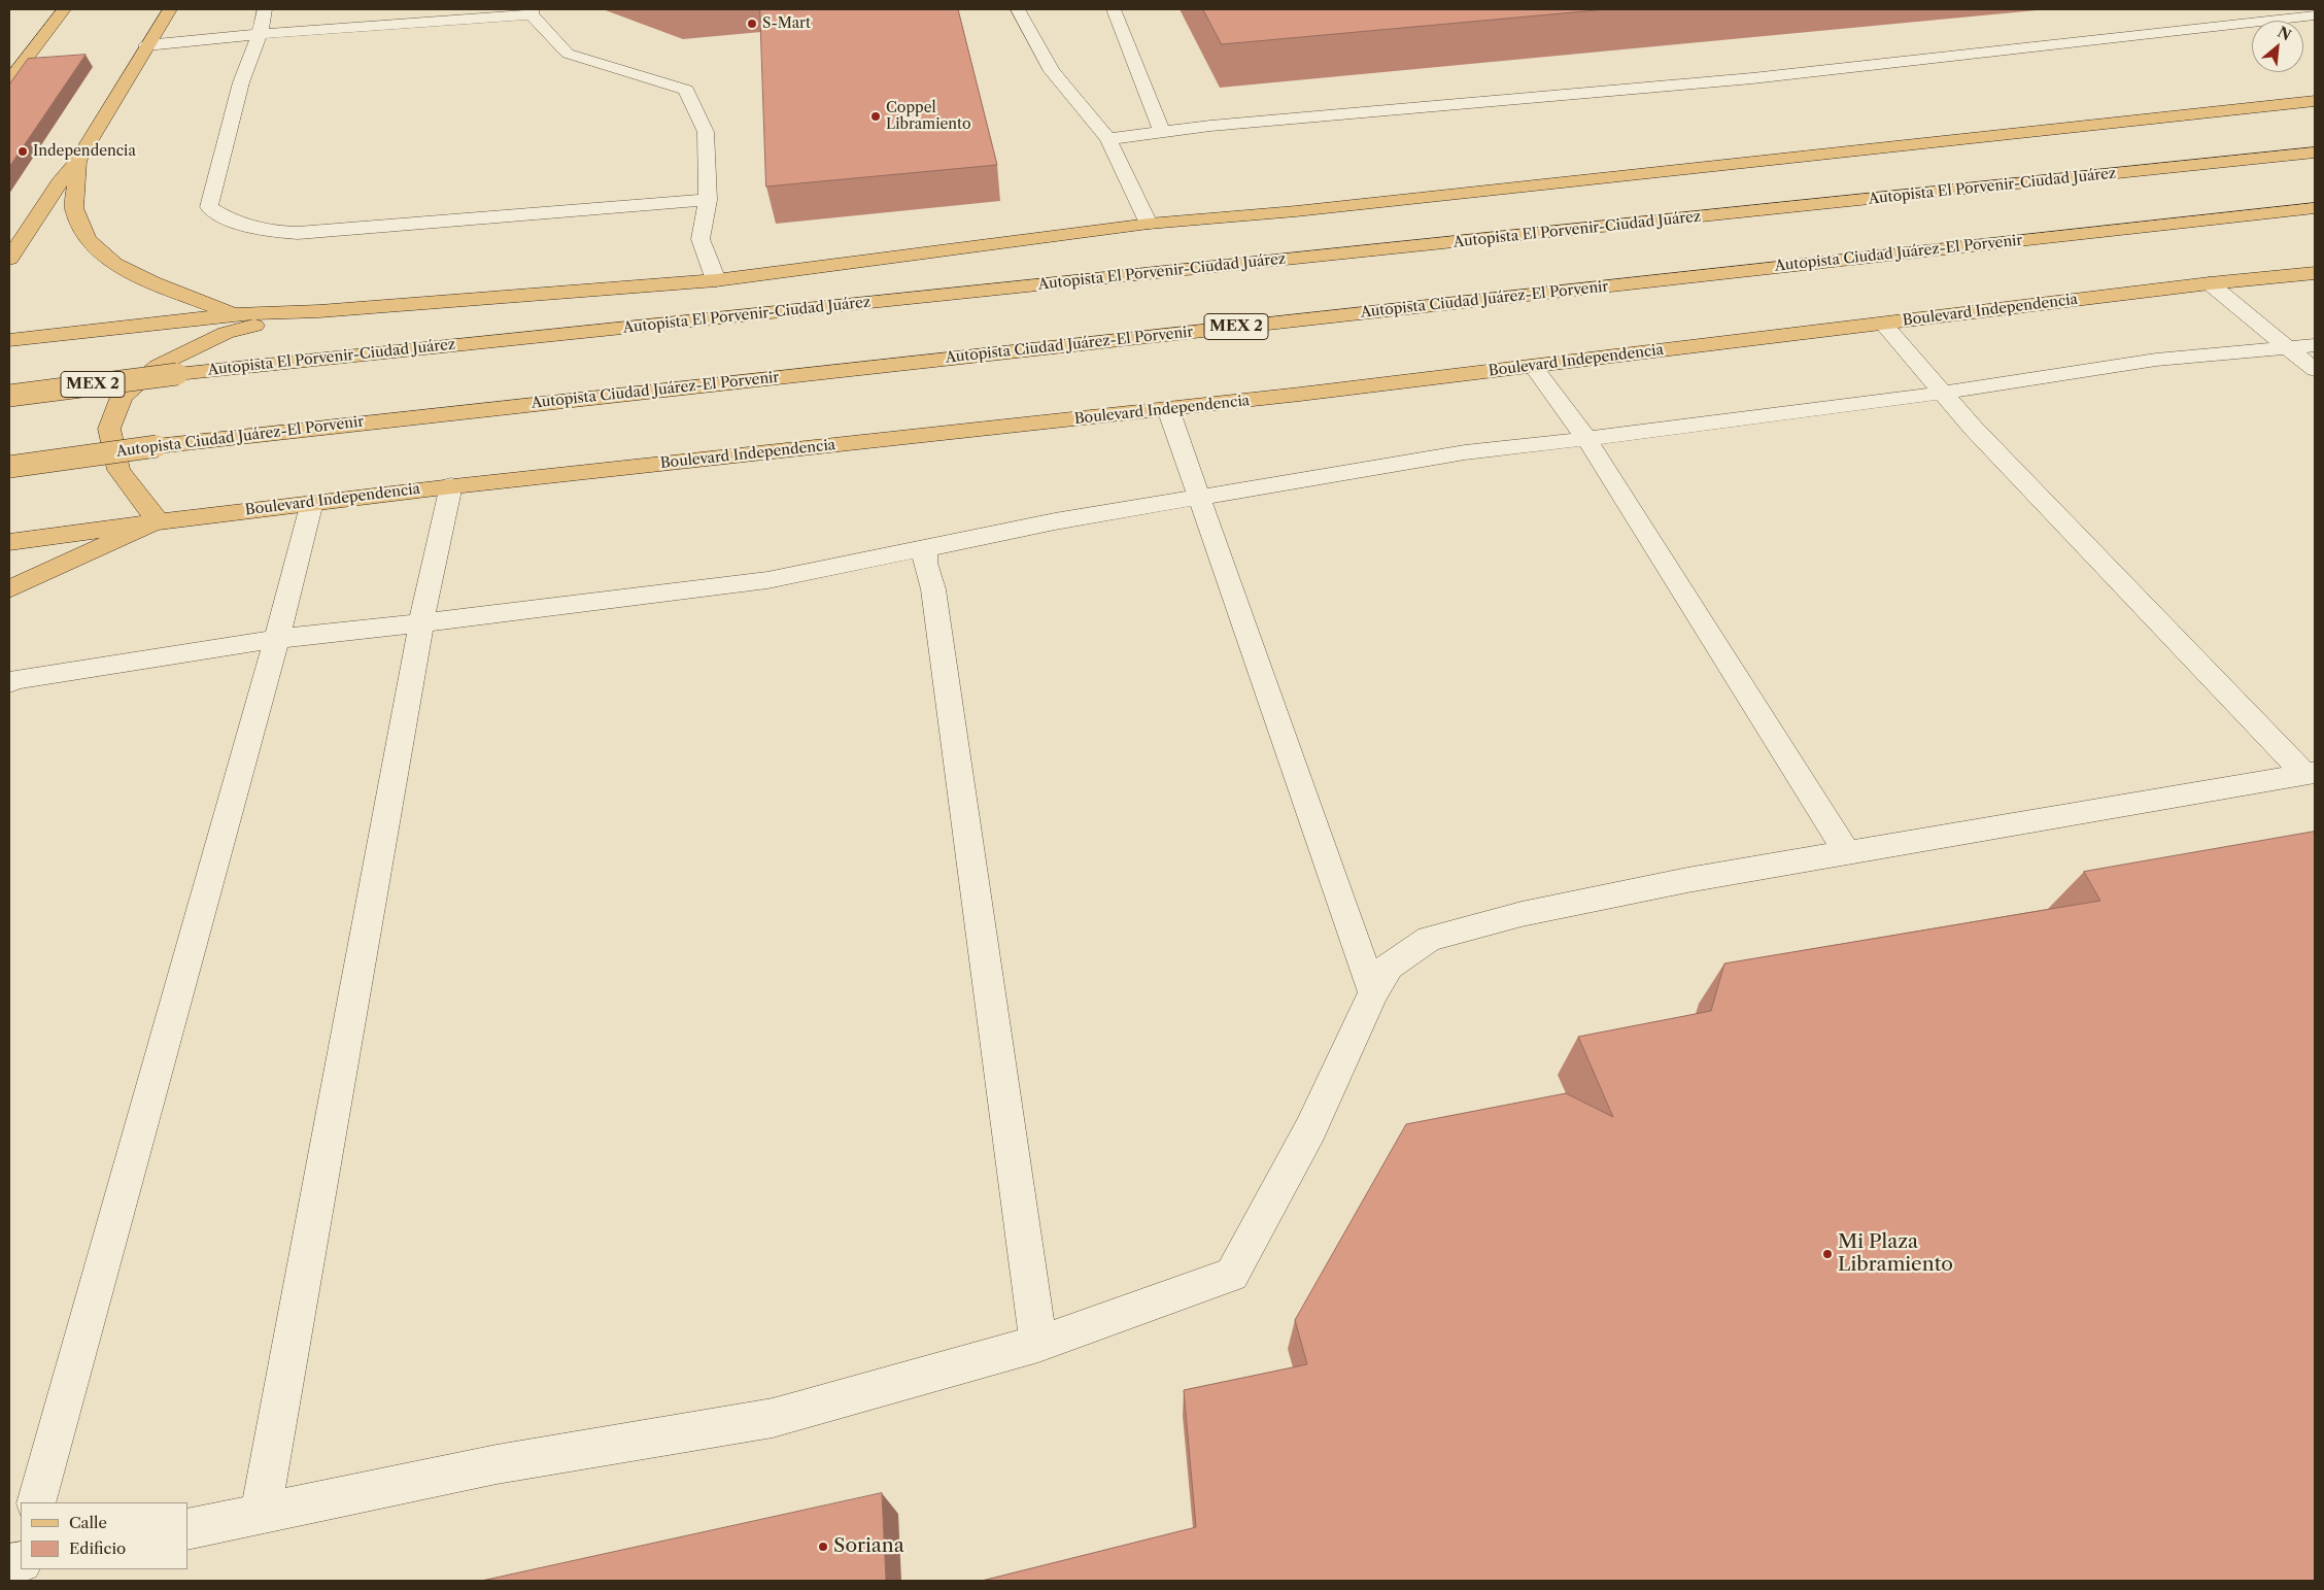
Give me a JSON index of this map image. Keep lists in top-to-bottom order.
{
  "streets": {
    "main road": [
      "Autopista El Porvenir-Ciudad Juárez",
      "Autopista Ciudad Juárez-El Porvenir",
      "Boulevard Independencia",
      "MEX 2"
    ]
  },
  "places": [
    "S-Mart",
    "Coppel Libramiento",
    "Independencia",
    "Mi Plaza Libramiento",
    "Soriana"
  ],
  "legend": ["Calle", "Edificio"],
  "north": "top right"
}
